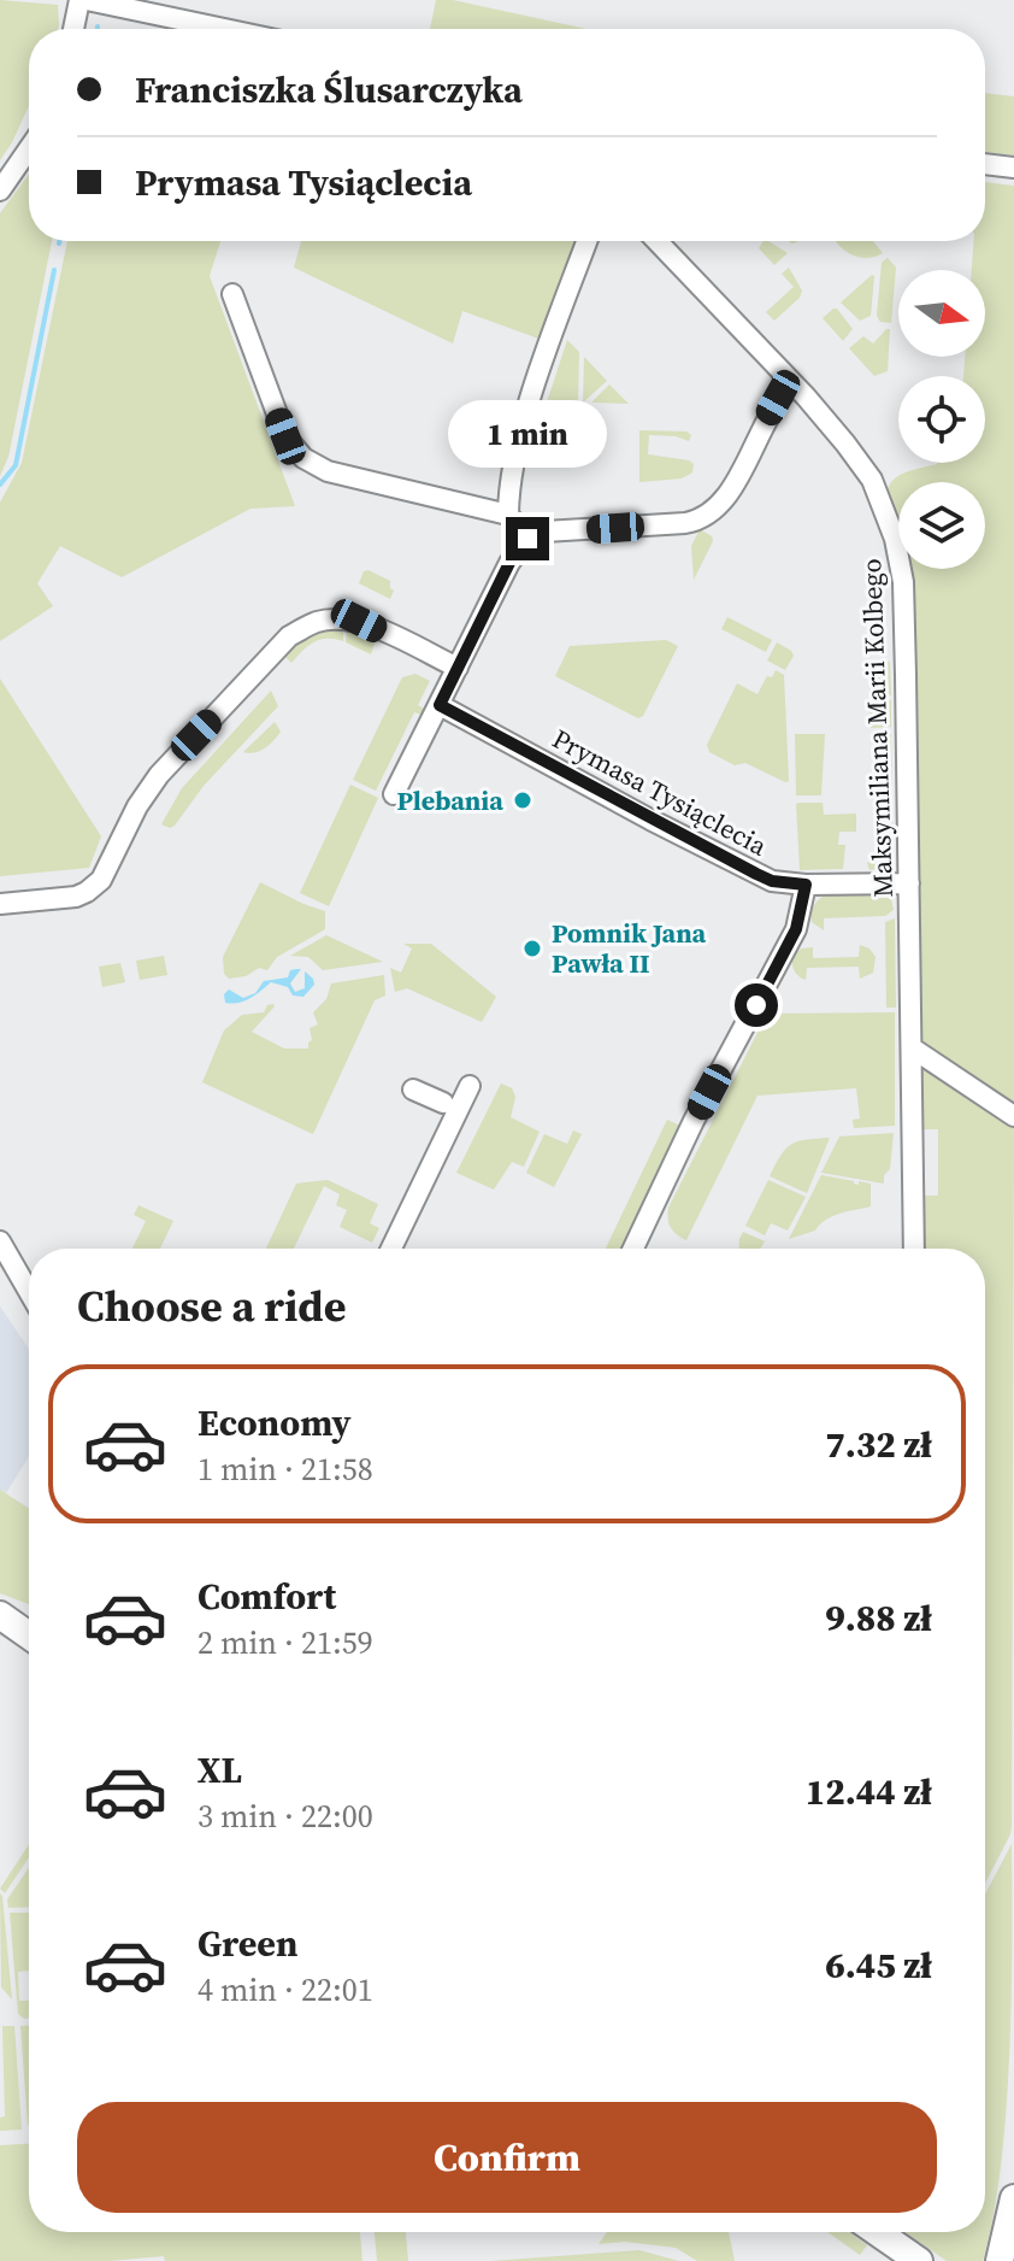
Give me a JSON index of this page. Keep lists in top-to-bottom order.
{
  "streets": {
    "street": ["Maksymiliana Marii Kolbego", "Prymasa Tysiąclecia"]
  },
  "crossings": [
    ["Maksymiliana Marii Kolbego", "Prymasa Tysiąclecia"]
  ],
  "places": ["Plebania", "Pomnik Jana Pawła II"],
  "north": "right",
  "page": {
    "banner": ["Franciszka Ślusarczyka", "Prymasa Tysiąclecia"],
    "bubble": "1 min",
    "heading": "Choose a ride",
    "list": [
      {
        "name": "Economy",
        "note": "1 min · 21:58",
        "value": "7.32 zł"
      },
      {
        "name": "Comfort",
        "note": "2 min · 21:59",
        "value": "9.88 zł"
      },
      {
        "name": "XL",
        "note": "3 min · 22:00",
        "value": "12.44 zł"
      },
      {
        "name": "Green",
        "note": "4 min · 22:01",
        "value": "6.45 zł"
      }
    ],
    "buttons": "Confirm"
  }
}
